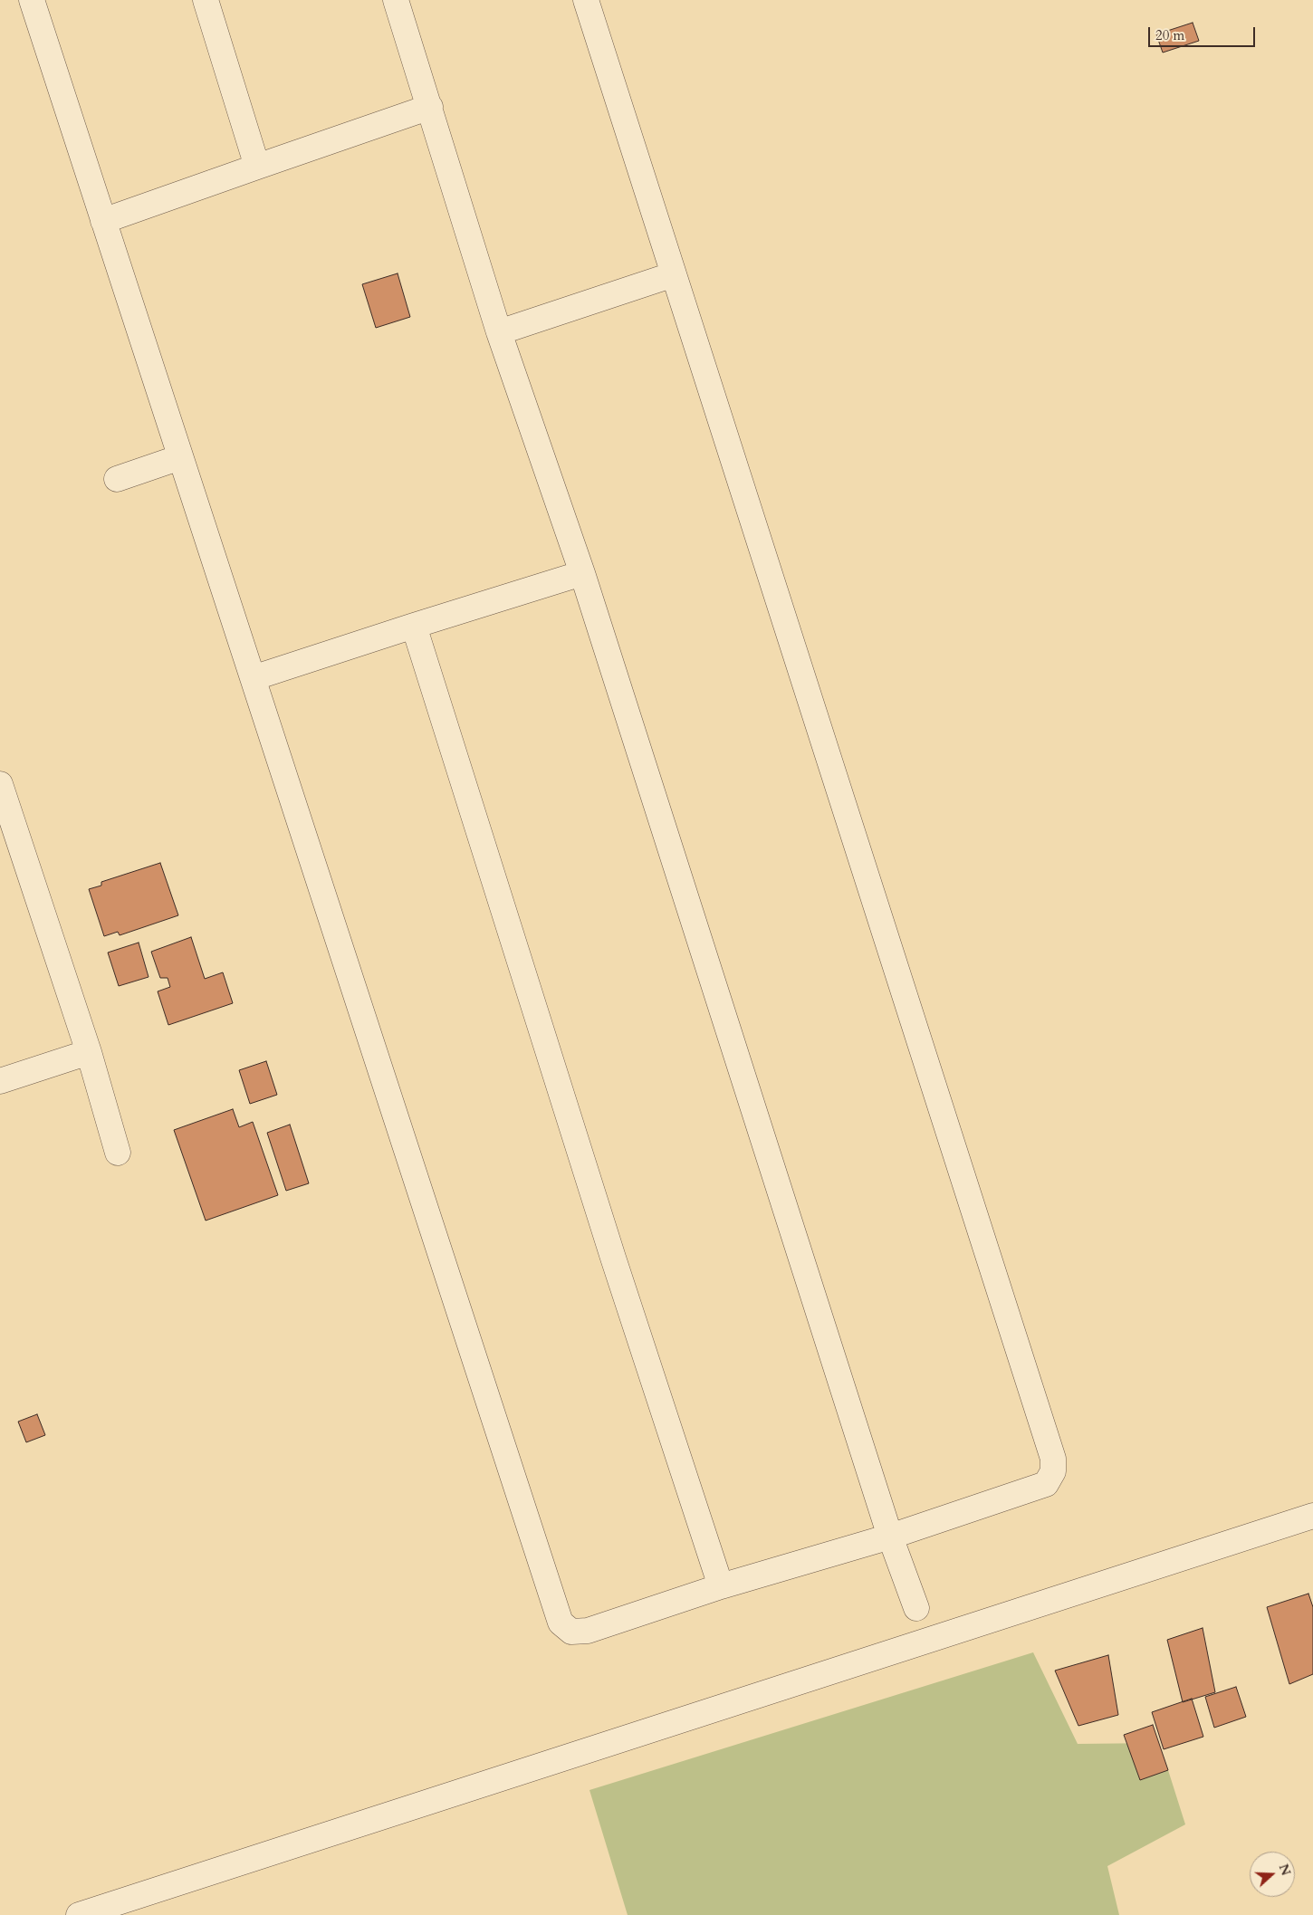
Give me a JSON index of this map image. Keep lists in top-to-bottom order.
{
  "scale_bar": "20 m",
  "north": "right"
}
